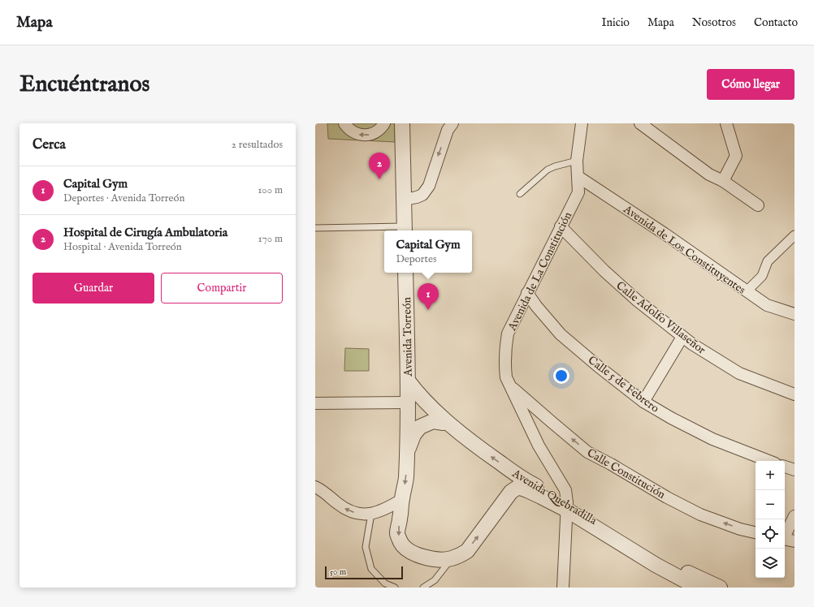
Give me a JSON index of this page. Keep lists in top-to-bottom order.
{
  "streets": {
    "street": [
      "Avenida de Los Constituyentes",
      "Avenida de La Constitución",
      "Calle Adolfo Villaseñor",
      "Avenida Torreón",
      "Calle 5 de Febrero",
      "Calle Constitución",
      "Avenida Quebradilla"
    ]
  },
  "crossings": [
    ["Avenida de Los Constituyentes", "Avenida de La Constitución"],
    ["Avenida de La Constitución", "Calle Adolfo Villaseñor"],
    ["Avenida de La Constitución", "Calle 5 de Febrero"],
    ["Avenida de La Constitución", "Calle Constitución"],
    ["Avenida de La Constitución", "Avenida Quebradilla"],
    ["Avenida Torreón", "Avenida Quebradilla"]
  ],
  "one_way": ["Calle Constitución"],
  "scale_bar": "50 m",
  "page": {
    "header": "Mapa",
    "nav": [
      "Inicio",
      "Mapa",
      "Nosotros",
      "Contacto"
    ],
    "buttons": [
      "Cómo llegar",
      ["Guardar", "Compartir"]
    ],
    "title": "Encuéntranos",
    "heading": ["Cerca", "2 resultados"],
    "pins": ["2", "1"],
    "list": [
      {
        "mark": "1",
        "name": "Capital Gym",
        "note": "Deportes · Avenida Torreón",
        "value": "100 m"
      },
      {
        "mark": "2",
        "name": "Hospital de Cirugía Ambulatoria",
        "note": "Hospital · Avenida Torreón",
        "value": "170 m"
      }
    ],
    "popup": ["Capital Gym", "Deportes"],
    "map_buttons": ["+", "−"],
    "scale": "50 m"
  }
}
